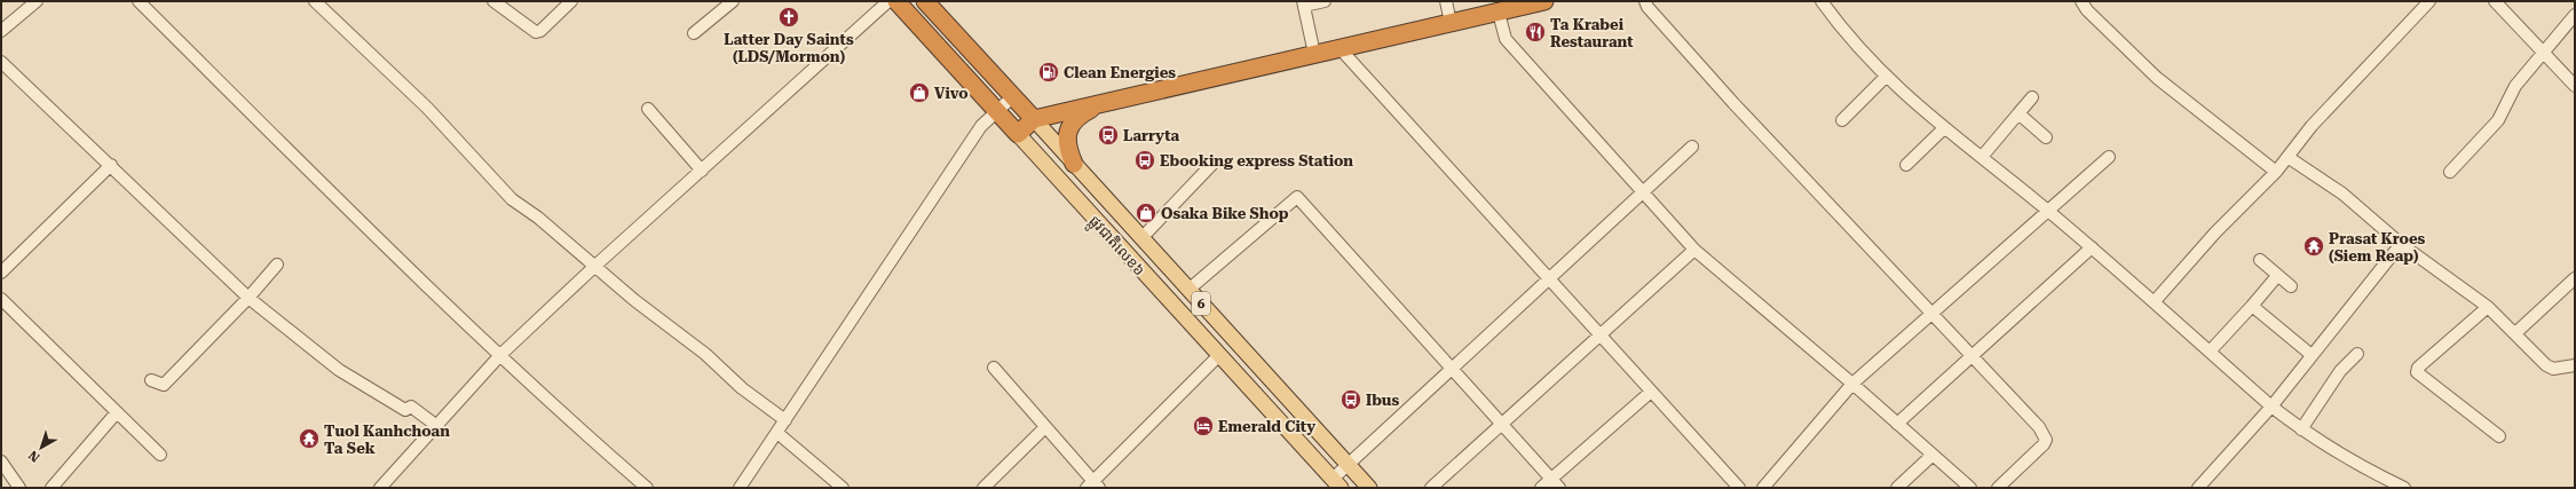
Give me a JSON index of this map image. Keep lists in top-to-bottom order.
{
  "streets": {
    "highway": ["ផ្លូវជាតិលេខ៦", "6"]
  },
  "places": {
    "church": ["Latter Day Saints (LDS/Mormon)"],
    "restaurant": ["Ta Krabei Restaurant"],
    "fuel station": ["Clean Energies"],
    "shop": ["Vivo", "Osaka Bike Shop"],
    "bus stop": ["Larryta", "Ebooking express Station", "Ibus"],
    "temple": ["Prasat Kroes (Siem Reap)", "Tuol Kanhchoan Ta Sek"],
    "hotel": ["Emerald City"]
  },
  "north": "bottom left"
}
